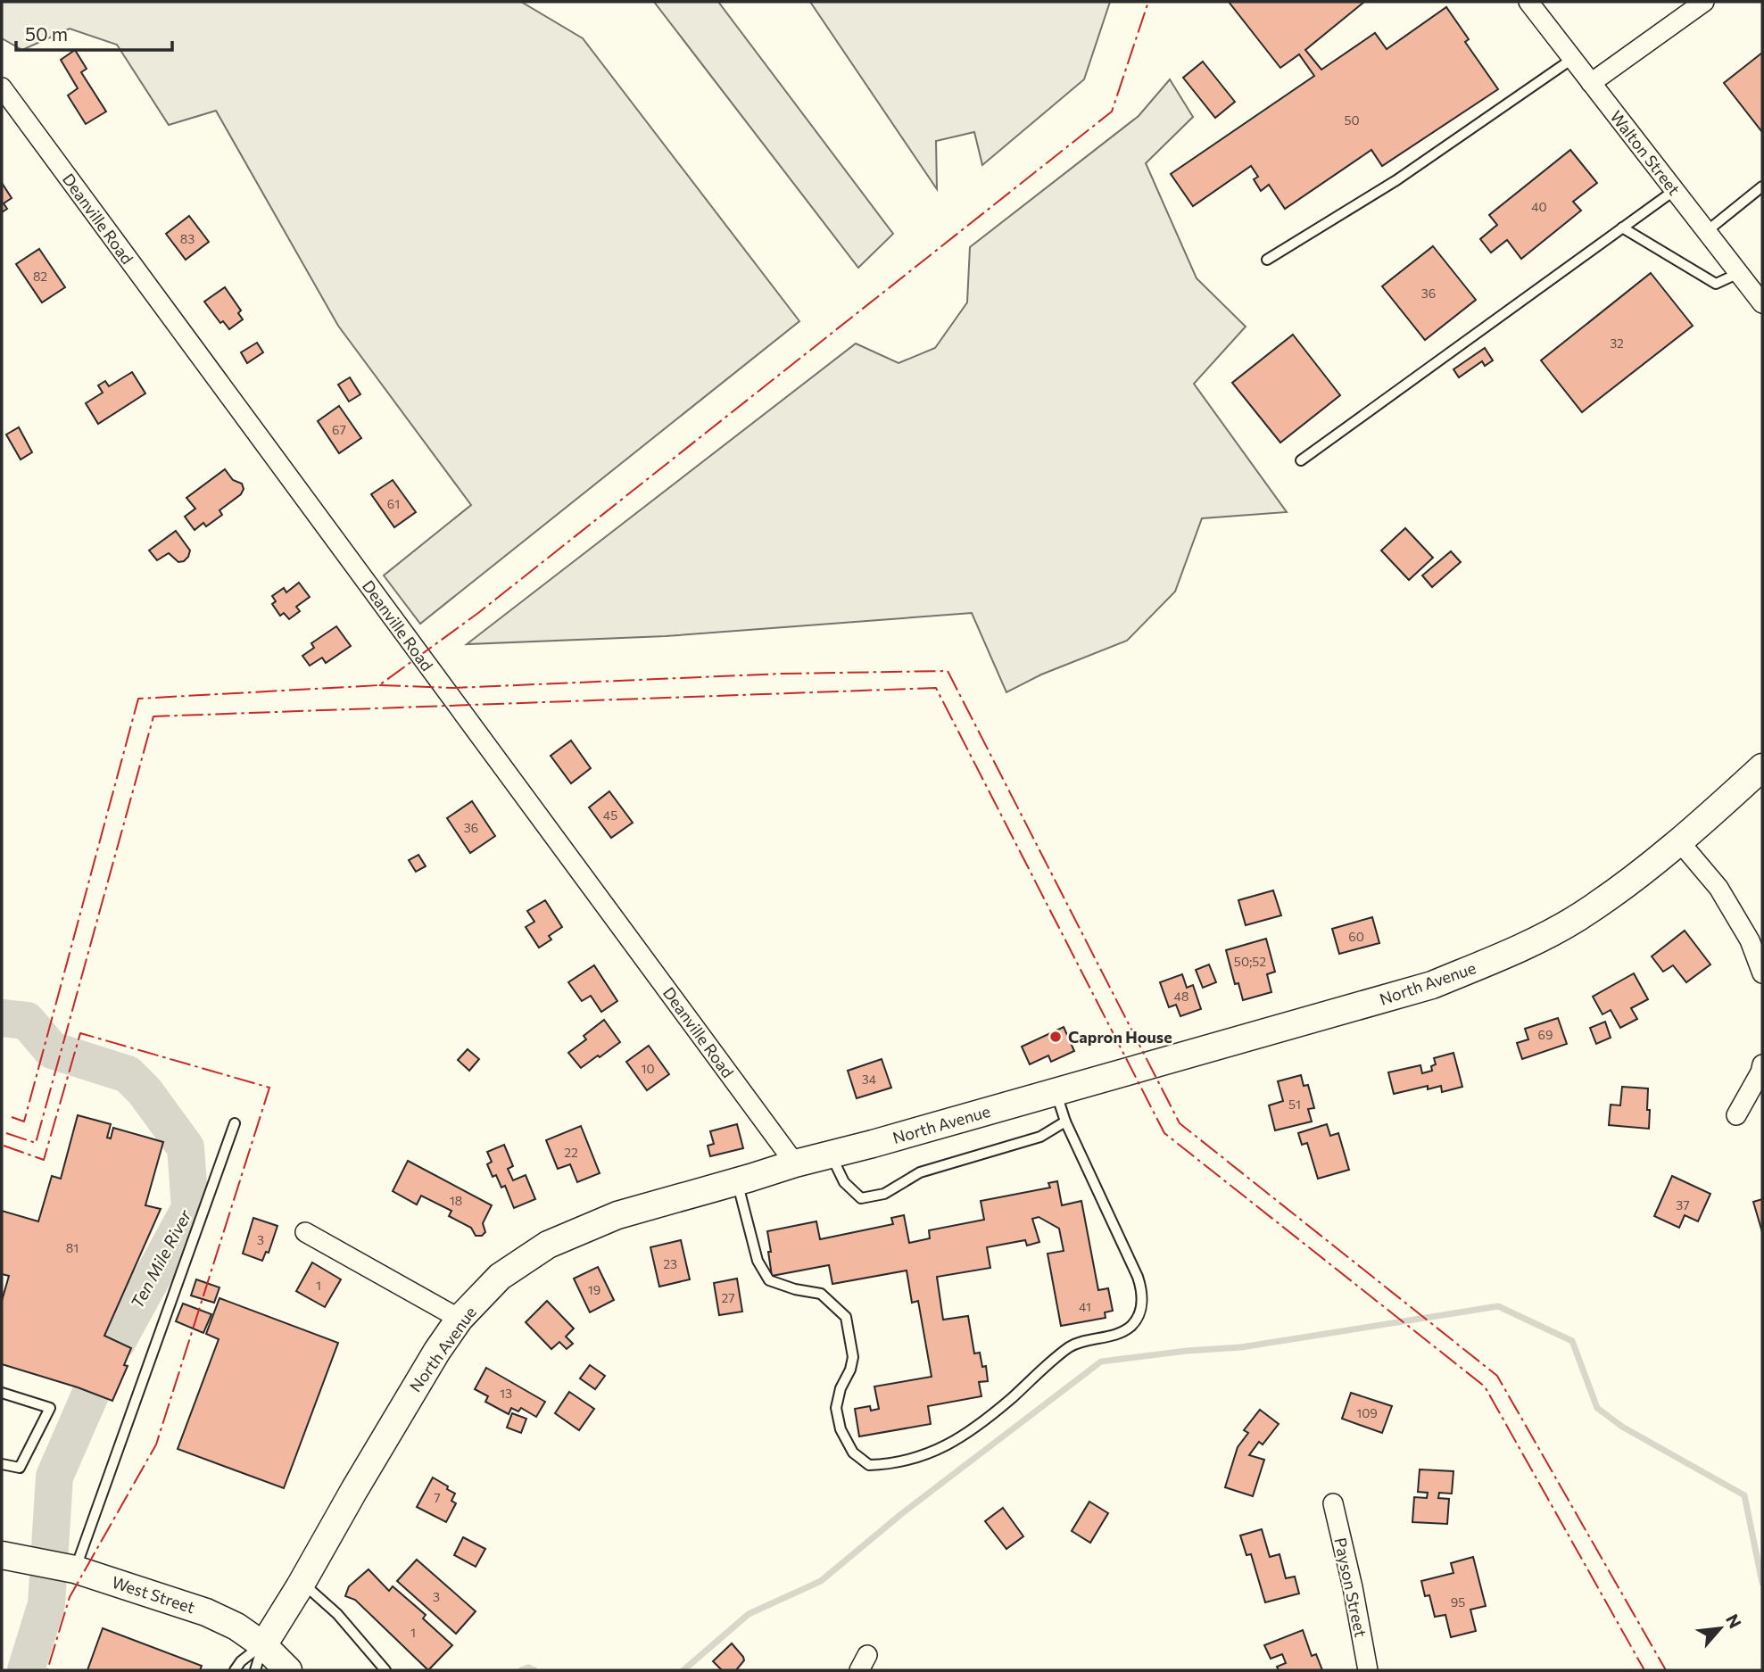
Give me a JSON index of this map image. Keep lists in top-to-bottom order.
{
  "streets": {
    "main road": ["North Avenue", "West Street"],
    "street": ["Walton Street", "Deanville Road", "Payson Street"]
  },
  "crossings": [
    ["Deanville Road", "North Avenue"],
    ["North Avenue", "West Street"]
  ],
  "water": ["Ten Mile River"],
  "places": ["Capron House"],
  "house_numbers": [
    "50",
    "40",
    "83",
    "82",
    "36",
    "32",
    "67",
    "61",
    "45",
    "36",
    "60",
    "50;52",
    "48",
    "69",
    "10",
    "34",
    "51",
    "22",
    "18",
    "37",
    "3",
    "81",
    "23",
    "1",
    "19",
    "27",
    "41",
    "13",
    "109",
    "7",
    "3",
    "95",
    "1"
  ],
  "scale_bar": "50 m",
  "north": "top right"
}
